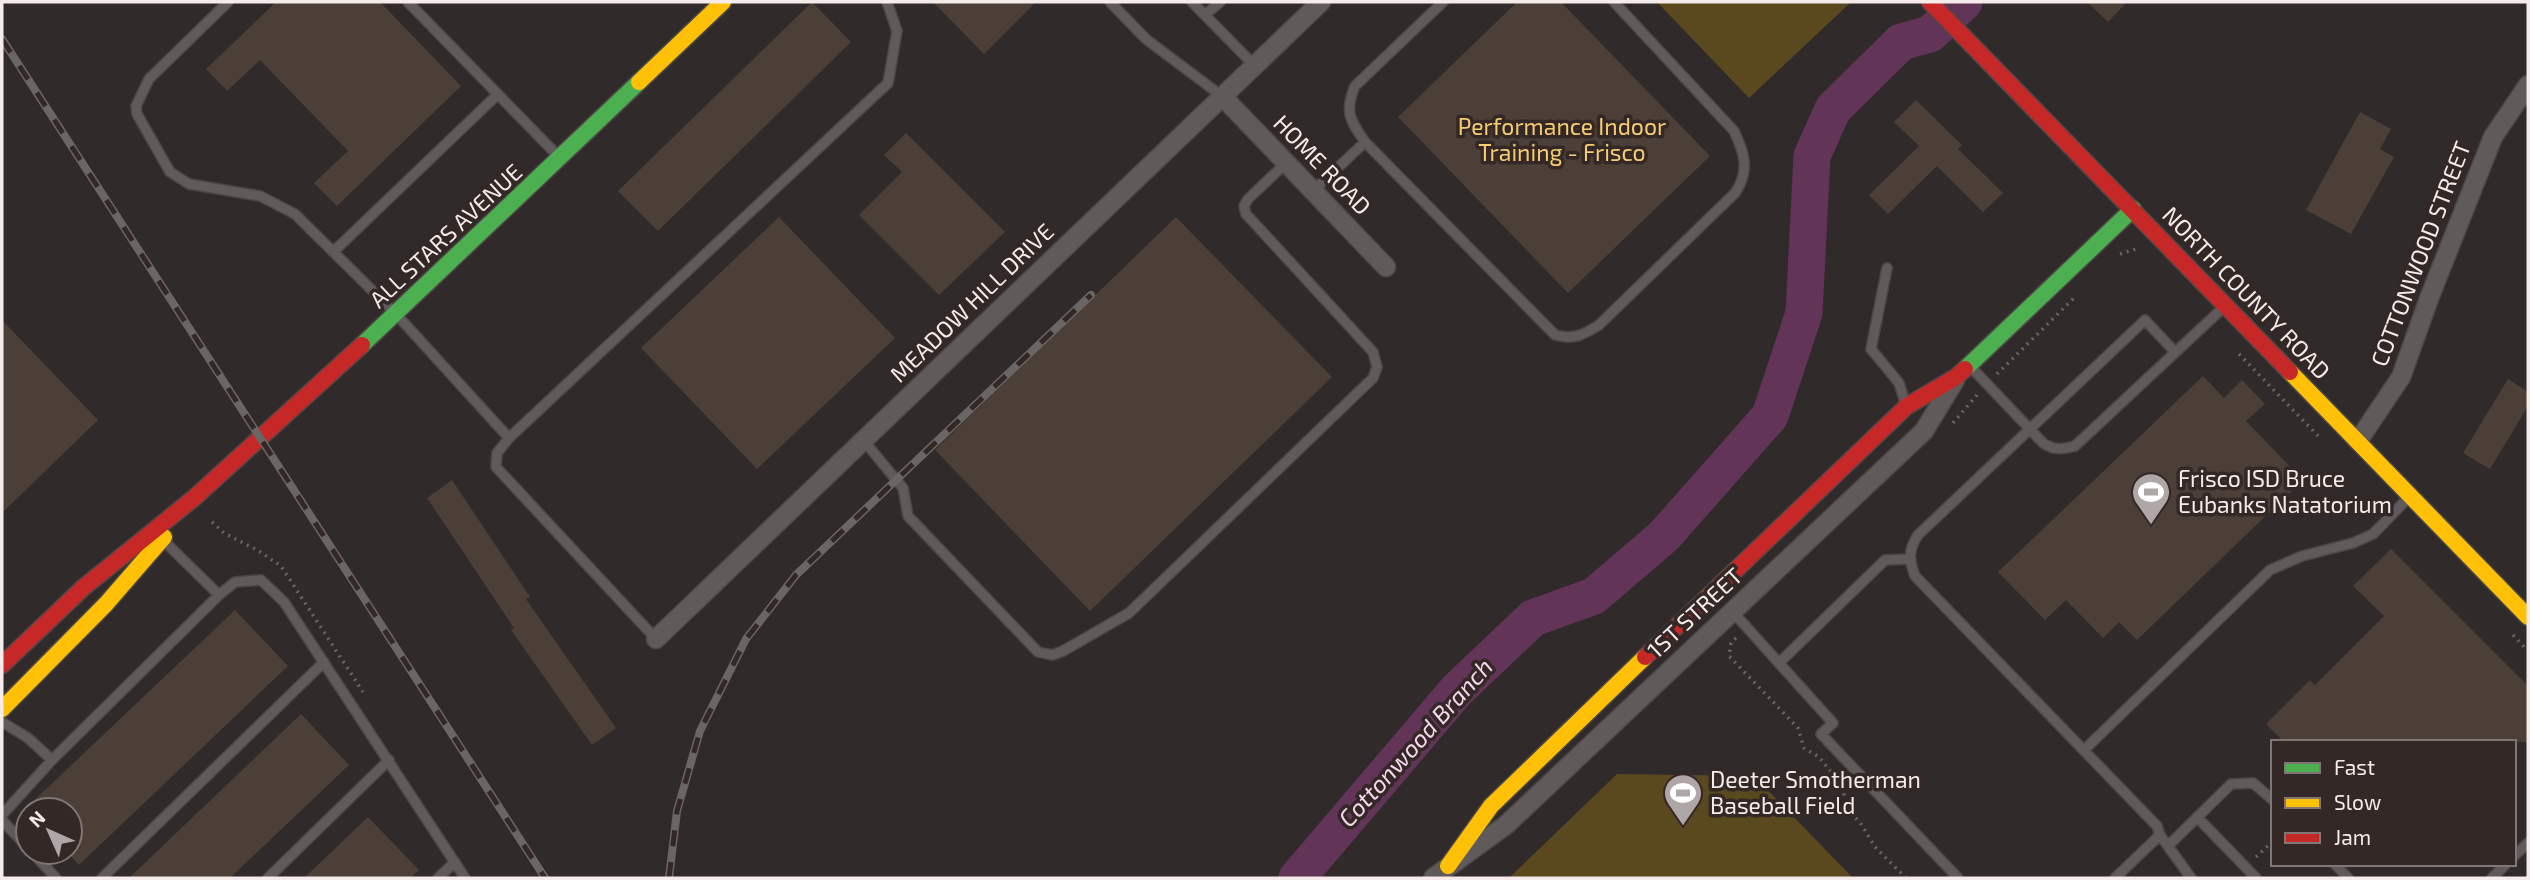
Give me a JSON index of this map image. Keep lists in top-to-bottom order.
{
  "streets": {
    "street": [
      "HOME ROAD",
      "ALL STARS AVENUE",
      "COTTONWOOD STREET",
      "NORTH COUNTY ROAD",
      "MEADOW HILL DRIVE",
      "1ST STREET"
    ]
  },
  "crossings": [
    ["HOME ROAD", "MEADOW HILL DRIVE"],
    ["COTTONWOOD STREET", "NORTH COUNTY ROAD"],
    ["NORTH COUNTY ROAD", "1ST STREET"]
  ],
  "water": ["Cottonwood Branch"],
  "parks": ["Performance Indoor Training - Frisco"],
  "places": {
    "sports": ["Frisco ISD Bruce Eubanks Natatorium", "Deeter Smotherman Baseball Field"]
  },
  "legend": ["Fast", "Slow", "Jam"],
  "north": "top left"
}
